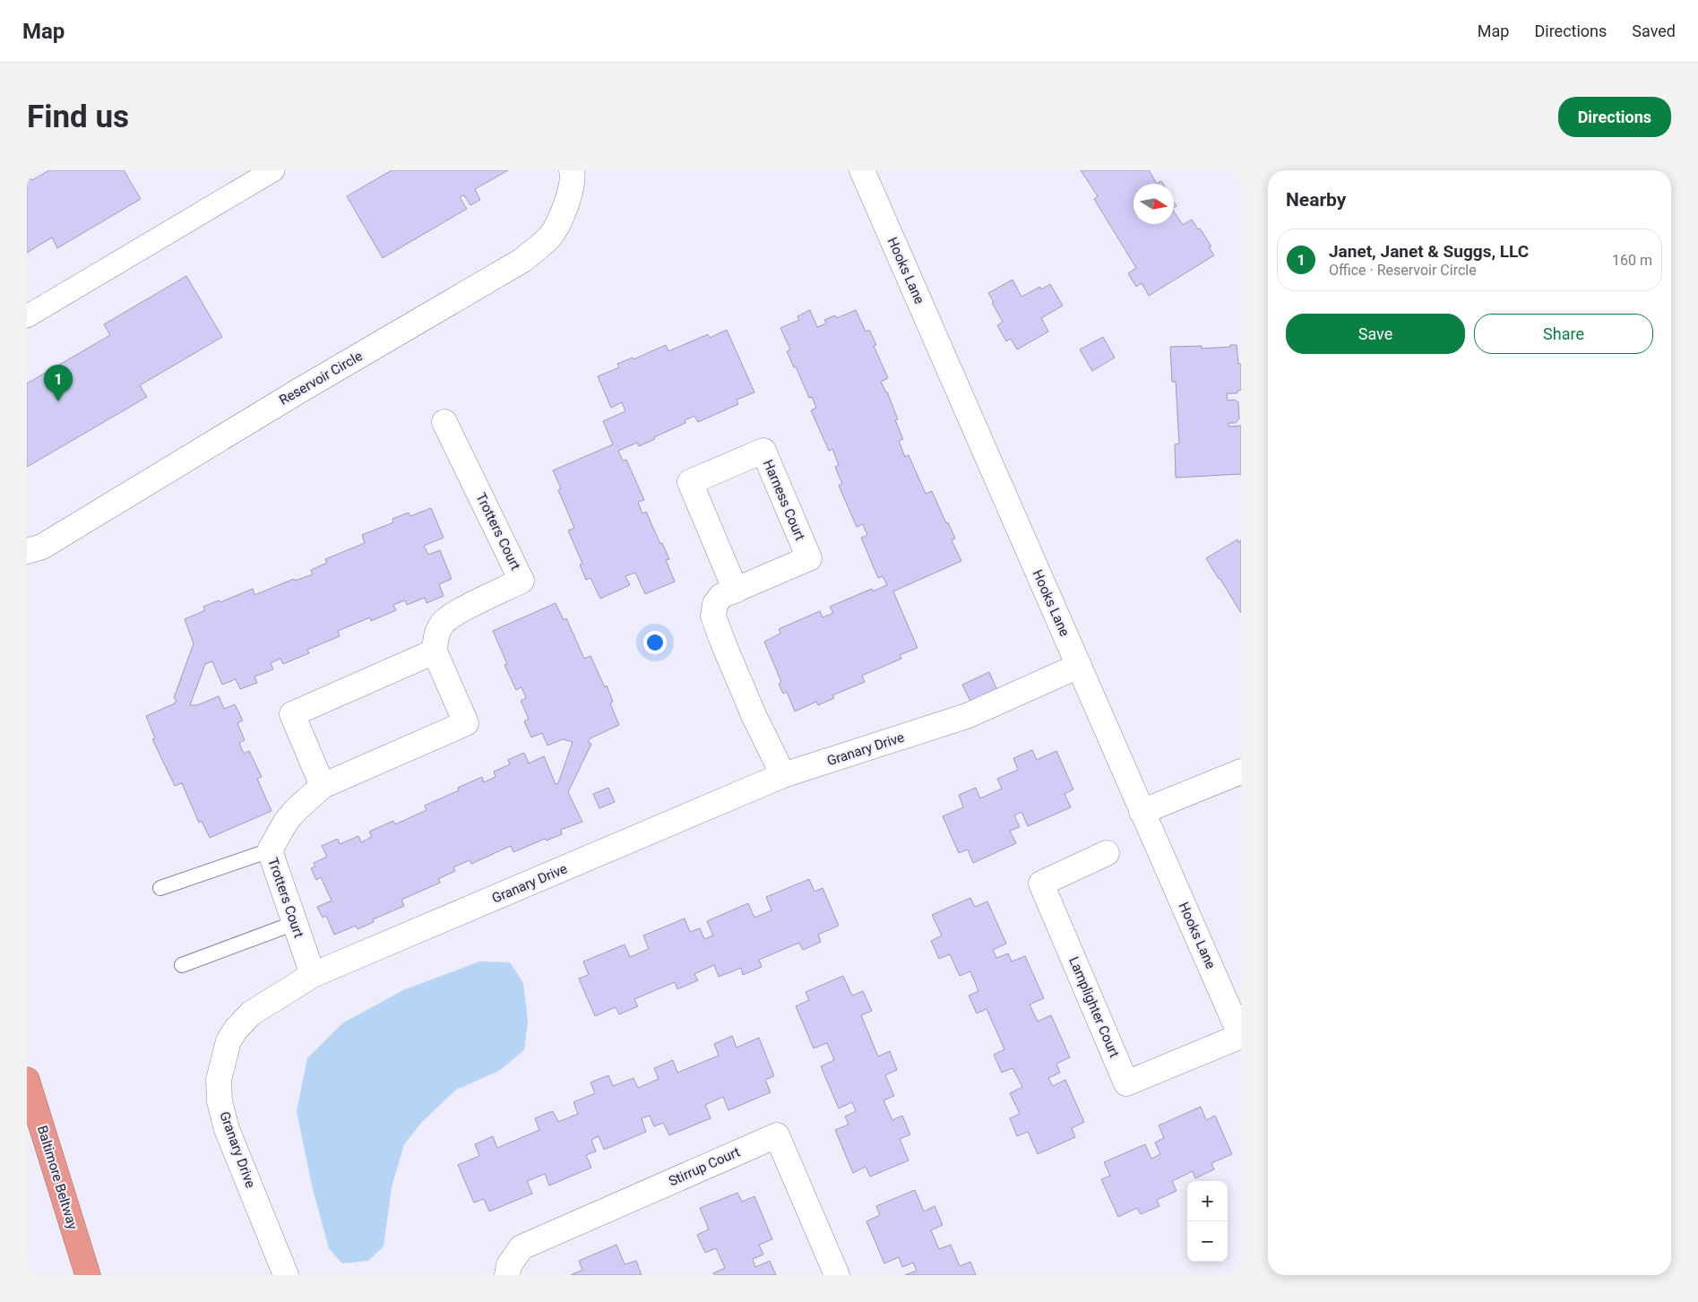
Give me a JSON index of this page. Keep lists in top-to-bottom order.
{
  "streets": {
    "highway": ["Baltimore Beltway"],
    "street": [
      "Hooks Lane",
      "Reservoir Circle",
      "Harness Court",
      "Trotters Court",
      "Granary Drive",
      "Lamplighter Court",
      "Stirrup Court"
    ]
  },
  "crossings": [
    ["Hooks Lane", "Granary Drive"],
    ["Hooks Lane", "Lamplighter Court"],
    ["Harness Court", "Granary Drive"],
    ["Trotters Court", "Granary Drive"]
  ],
  "north": "right",
  "page": {
    "header": "Map",
    "nav": ["Map", "Directions", "Saved"],
    "buttons": [
      "Directions",
      ["Save", "Share"]
    ],
    "title": "Find us",
    "heading": "Nearby",
    "list": [
      {
        "mark": "1",
        "name": "Janet, Janet & Suggs, LLC",
        "note": "Office · Reservoir Circle",
        "value": "160 m"
      }
    ],
    "pins": "1",
    "map_buttons": ["+", "−"]
  }
}
